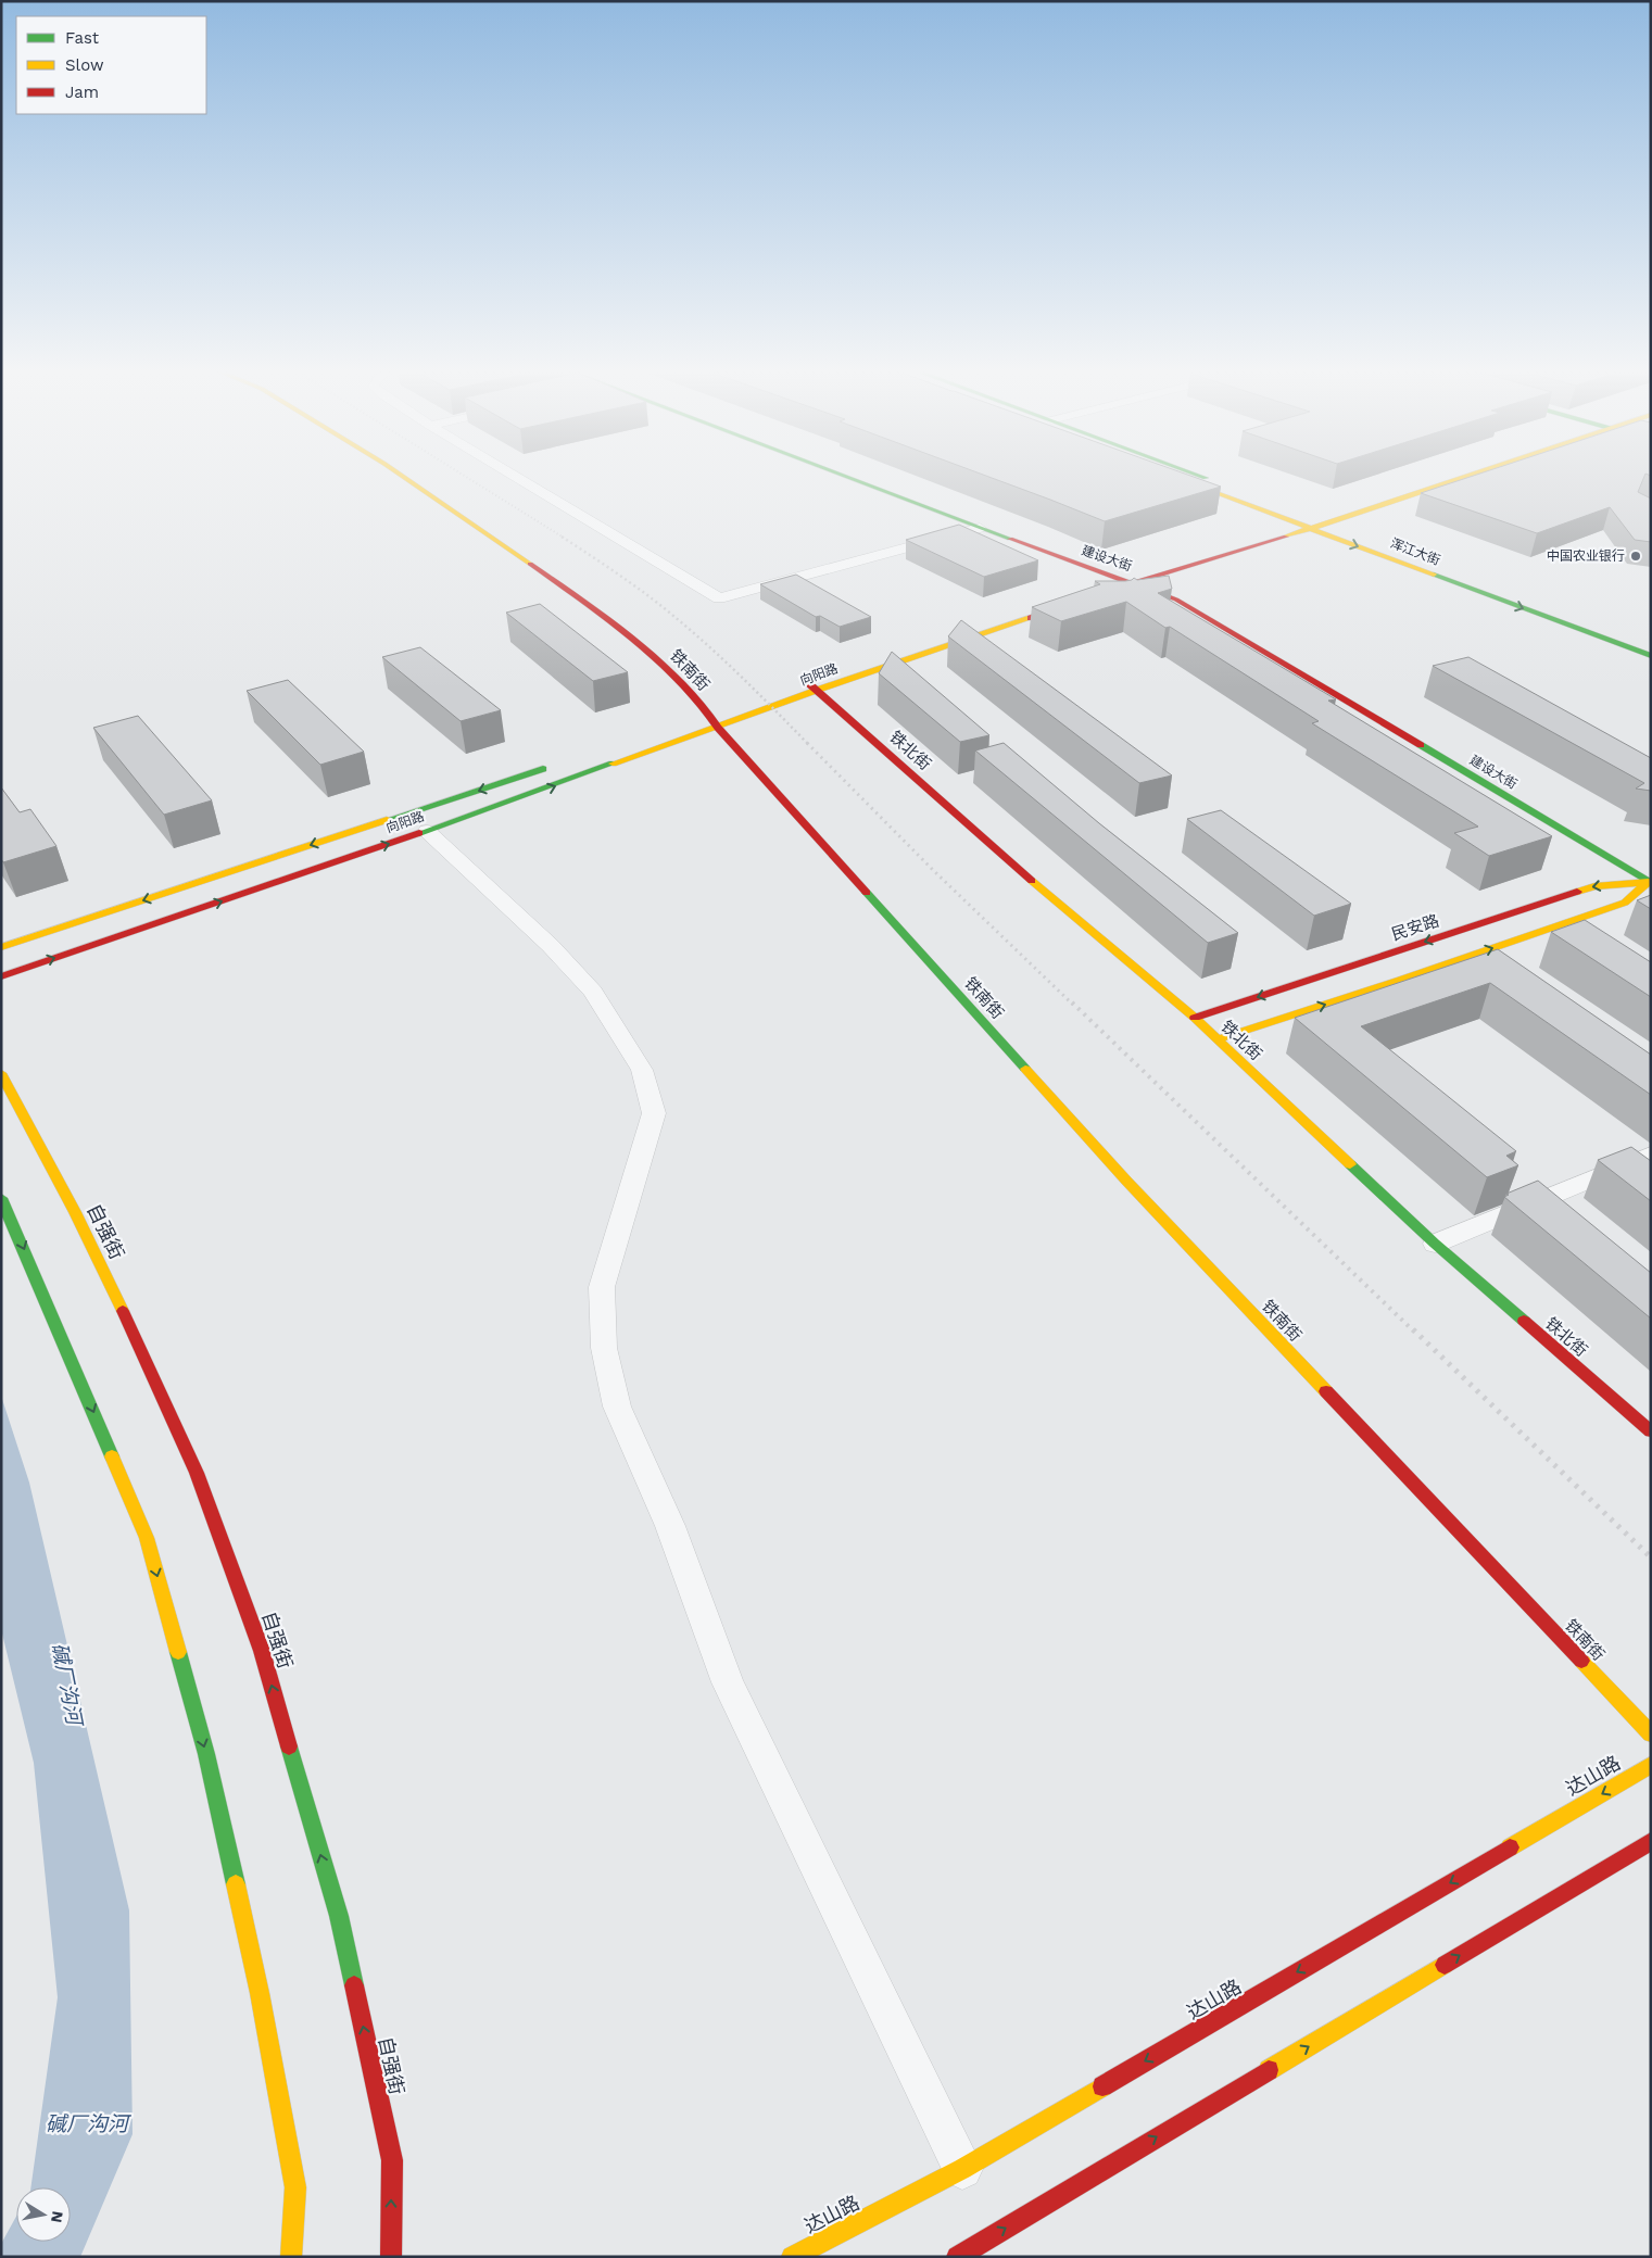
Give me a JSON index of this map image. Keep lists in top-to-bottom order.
{
  "streets": {
    "main road": [
      "浑江大街",
      "建设大街",
      "铁南街",
      "向阳路",
      "铁北街",
      "民安路",
      "自强街",
      "达山路"
    ]
  },
  "crossings": [
    ["浑江大街", "向阳路"],
    ["建设大街", "向阳路"],
    ["建设大街", "民安路"],
    ["铁南街", "向阳路"],
    ["向阳路", "铁北街"],
    ["铁北街", "民安路"]
  ],
  "water": ["碱厂沟河"],
  "places": ["中国农业银行"],
  "legend": ["Fast", "Slow", "Jam"],
  "north": "right"
}
